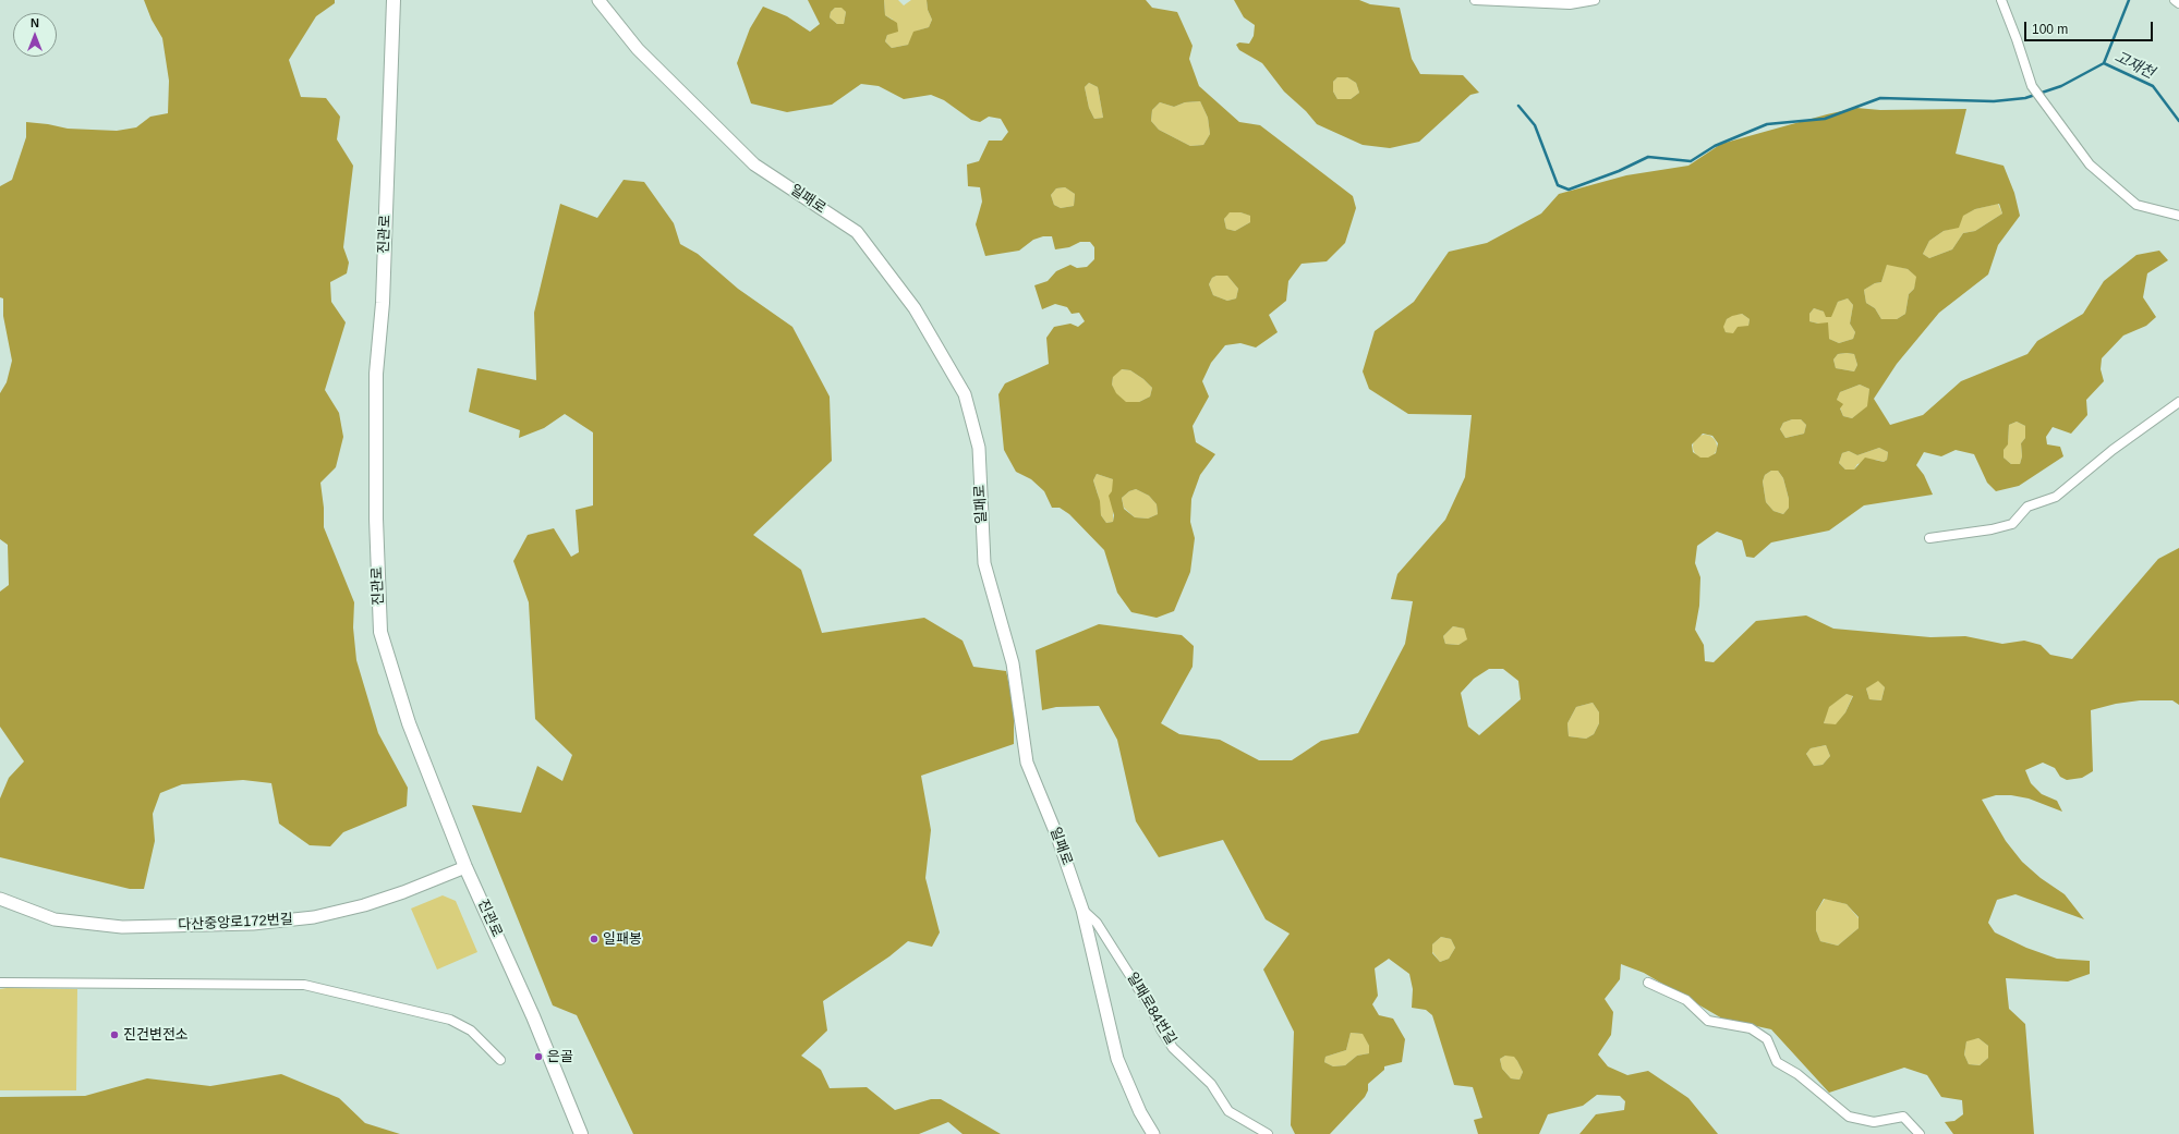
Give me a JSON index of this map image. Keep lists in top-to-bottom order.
{
  "streets": {
    "main road": ["진관로"],
    "street": ["일패로", "다산중앙로172번길", "일패로84번길"]
  },
  "crossings": [
    ["일패로", "일패로84번길"],
    ["진관로", "다산중앙로172번길"]
  ],
  "water": ["고재천"],
  "places": ["일패봉", "진건변전소", "은골"],
  "scale_bar": "100 m",
  "north": "top"
}
